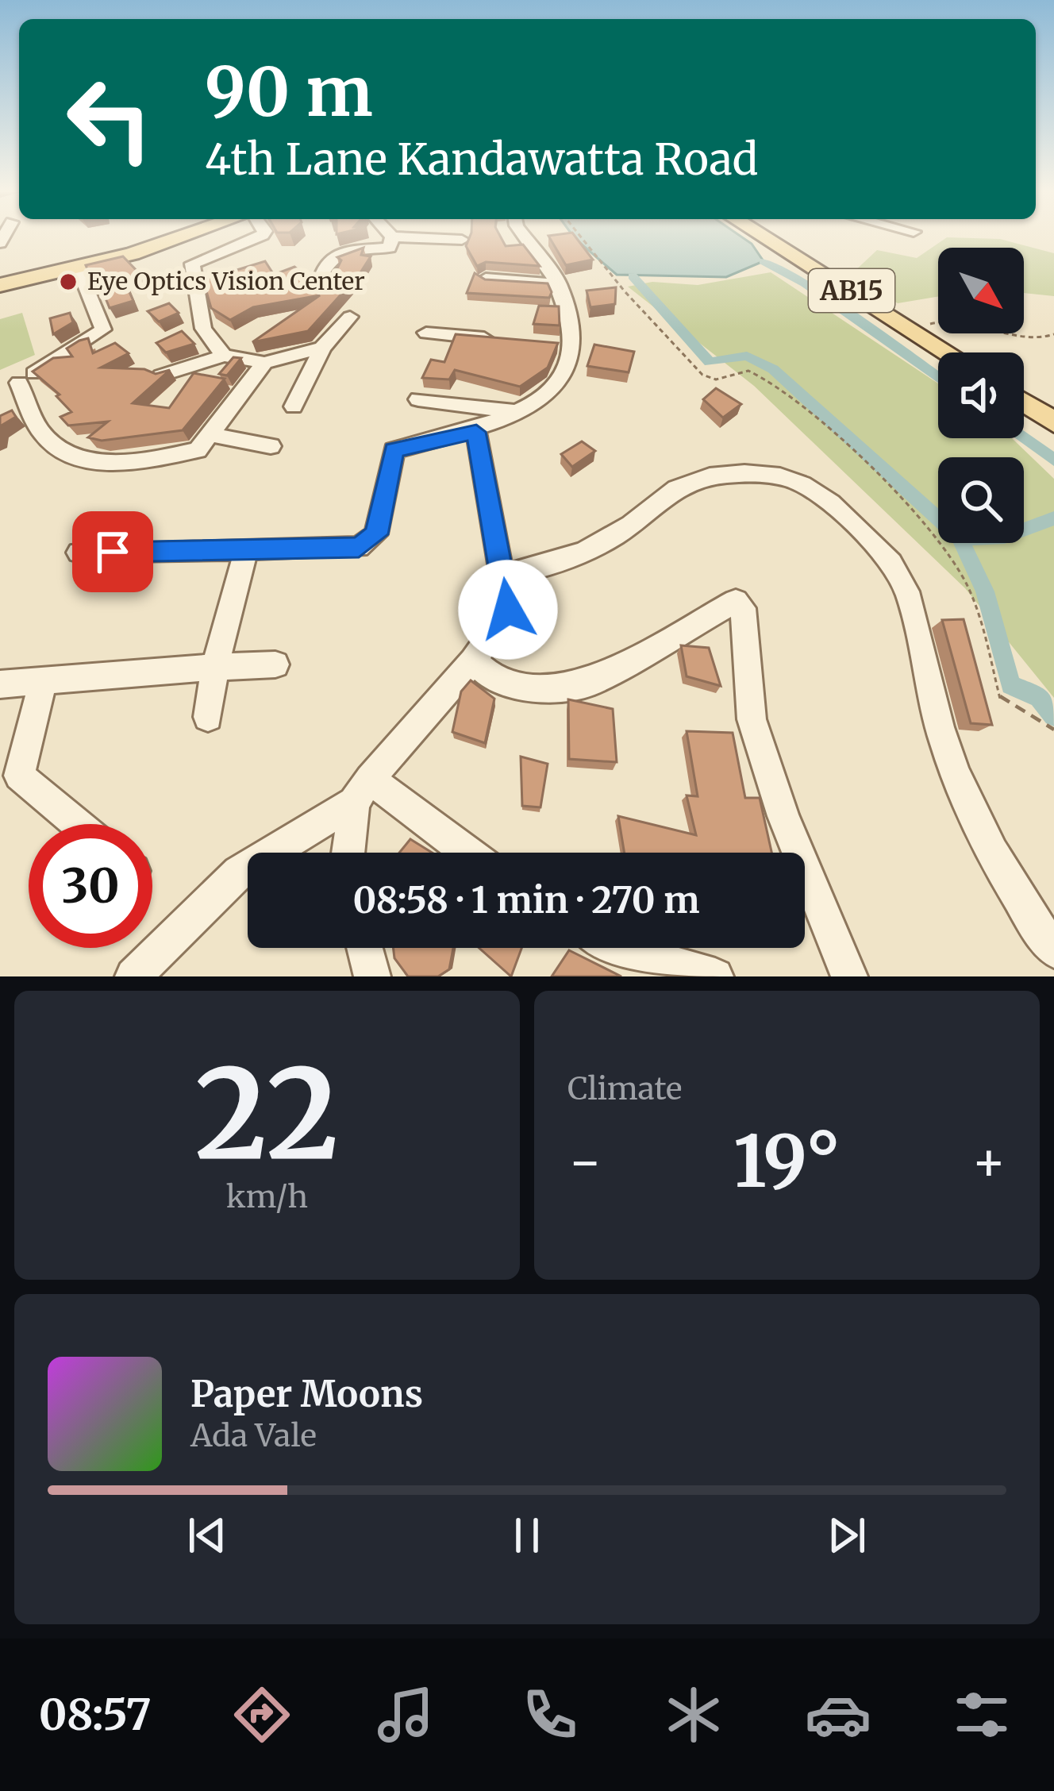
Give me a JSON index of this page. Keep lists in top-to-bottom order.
{
  "streets": {
    "main road": ["AB15"]
  },
  "places": ["Eye Optics Vision Center"],
  "north": "bottom right",
  "page": {
    "turn": ["90 m", "4th Lane Kandawatta Road"],
    "limit": "30",
    "trip": "08:58 · 1 min · 270 m",
    "tile": [
      ["22", "km/h"],
      "Climate"
    ],
    "heat": ["−", "19°", "+"],
    "song": ["Paper Moons", "Ada Vale"],
    "tabs": "08:57"
  }
}
